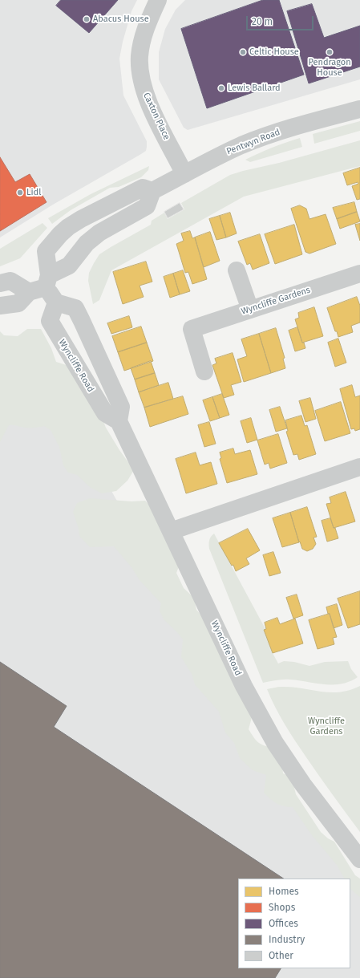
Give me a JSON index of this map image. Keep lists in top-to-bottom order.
{
  "streets": {
    "street": [
      "Caxton Place",
      "Pentwyn Road",
      "Wyncliffe Gardens",
      "Wyncliffe Road"
    ]
  },
  "crossings": [
    ["Caxton Place", "Pentwyn Road"]
  ],
  "parks": ["Wyncliffe Gardens"],
  "places": [
    "Abacus House",
    "Celtic House",
    "Pendragon House",
    "Lewis Ballard",
    "Lidl"
  ],
  "legend": [
    "Homes",
    "Shops",
    "Offices",
    "Industry",
    "Other"
  ],
  "scale_bar": "20 m"
}
